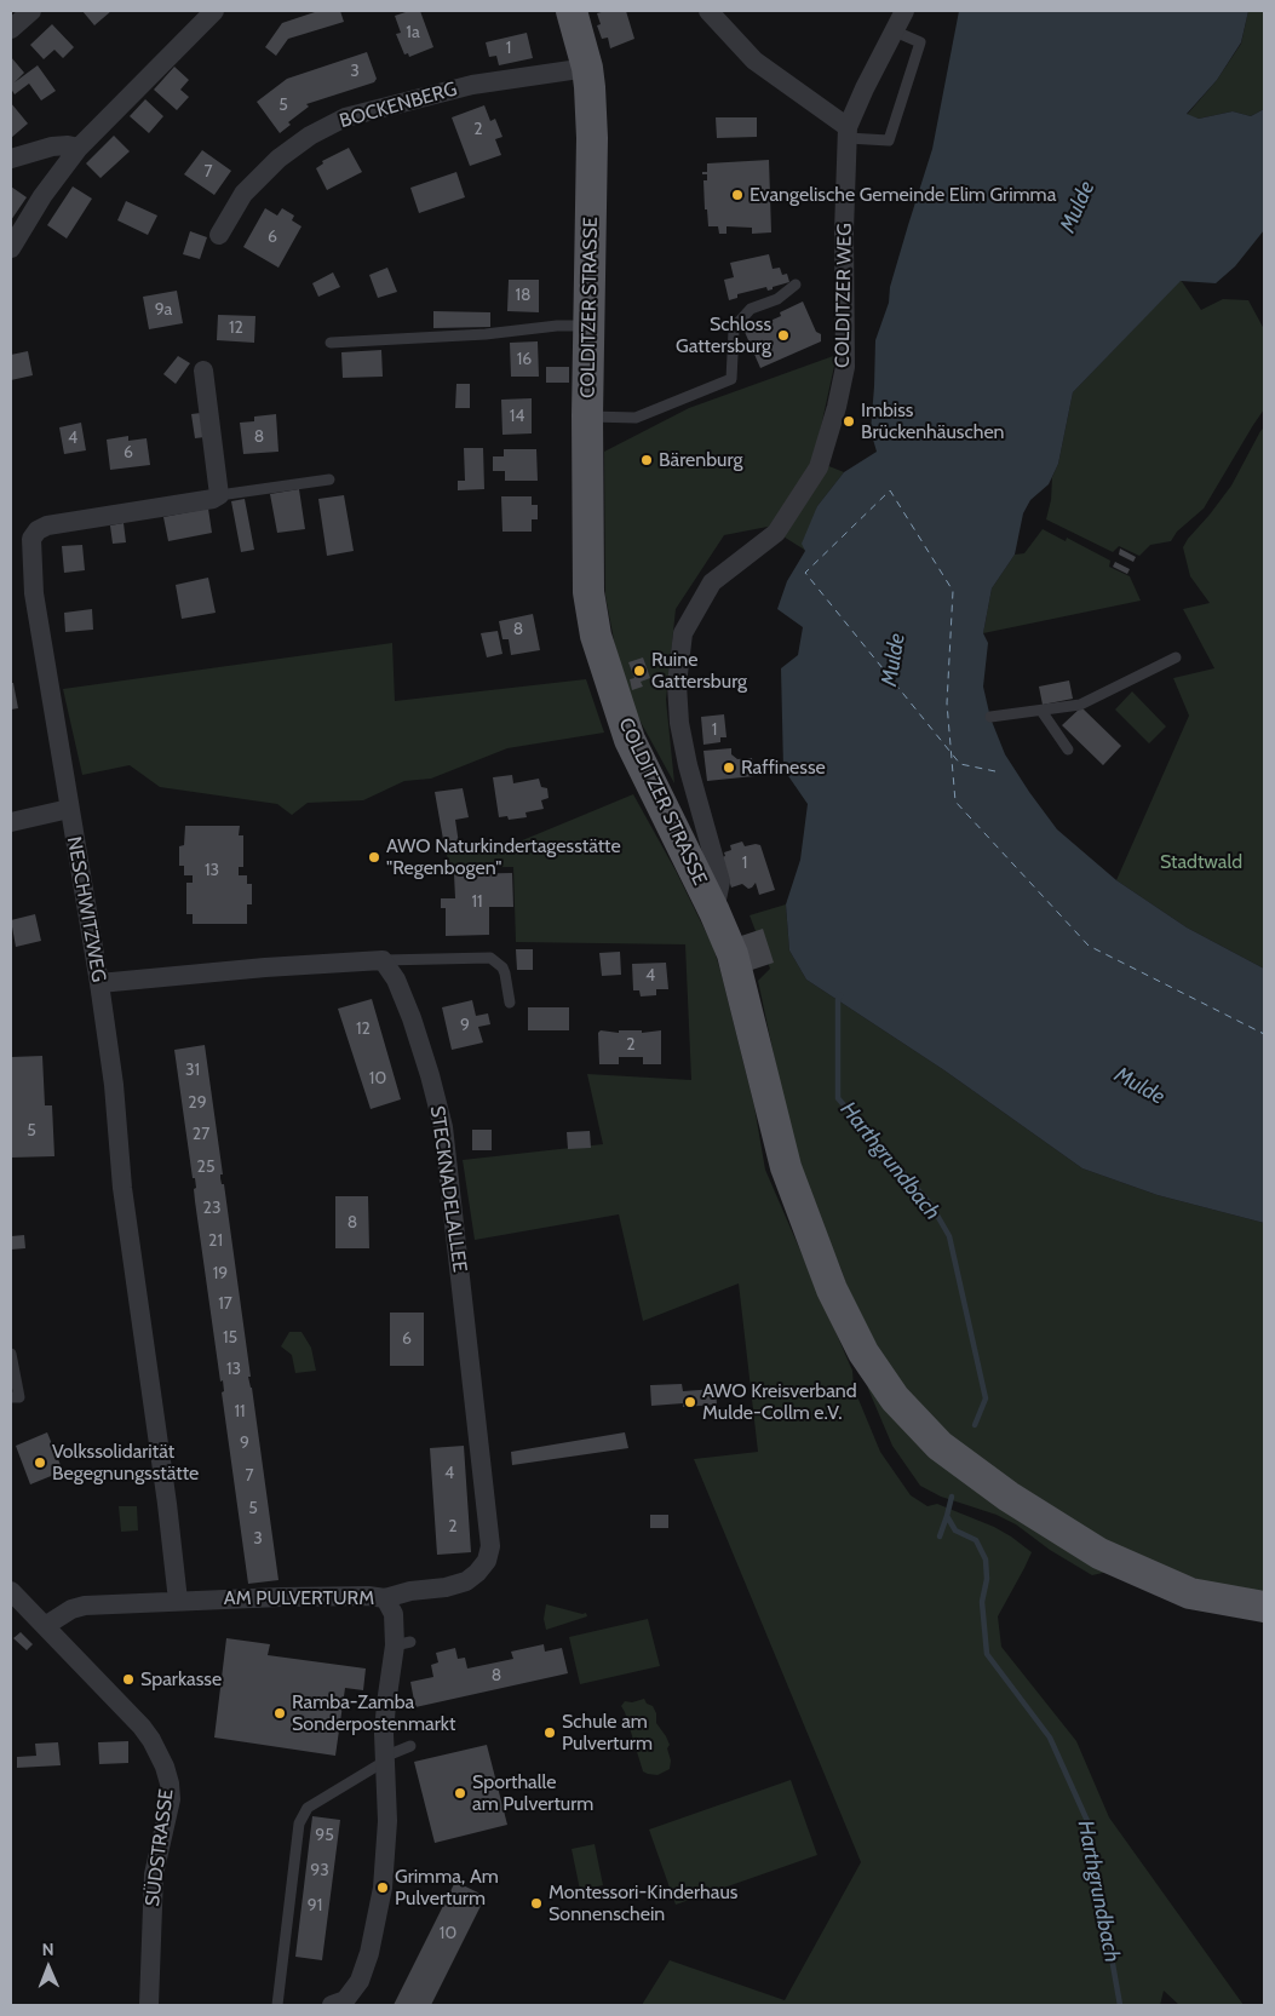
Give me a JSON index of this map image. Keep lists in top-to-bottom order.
{
  "streets": {
    "main road": ["COLDITZER STRASSE"],
    "street": [
      "BOCKENBERG",
      "COLDITZER WEG",
      "NESCHWITZWEG",
      "STECKNADELALLEE",
      "AM PULVERTURM",
      "SÜDSTRASSE"
    ]
  },
  "crossings": [
    ["BOCKENBERG", "COLDITZER STRASSE"],
    ["COLDITZER WEG", "COLDITZER STRASSE"],
    ["NESCHWITZWEG", "AM PULVERTURM"],
    ["STECKNADELALLEE", "AM PULVERTURM"],
    ["AM PULVERTURM", "SÜDSTRASSE"]
  ],
  "water": ["Mulde", "Harthgrundbach"],
  "parks": ["Stadtwald"],
  "places": [
    "Evangelische Gemeinde Elim Grimma",
    "Schloss Gattersburg",
    "Imbiss Brückenhäuschen",
    "Bärenburg",
    "Ruine Gattersburg",
    "Raffinesse",
    "AWO Naturkindertagesstätte \"Regenbogen\"",
    "AWO Kreisverband Mulde-Collm e.V.",
    "Volkssolidarität Begegnungsstätte",
    "Sparkasse",
    "Ramba-Zamba Sonderpostenmarkt",
    "Schule am Pulverturm",
    "Sporthalle am Pulverturm",
    "Grimma, Am Pulverturm",
    "Montessori-Kinderhaus Sonnenschein"
  ],
  "house_numbers": [
    "1a",
    "1",
    "3",
    "5",
    "2",
    "7",
    "6",
    "18",
    "9a",
    "12",
    "16",
    "14",
    "8",
    "4",
    "6",
    "8",
    "1",
    "1",
    "13",
    "11",
    "4",
    "9",
    "12",
    "2",
    "31",
    "10",
    "29",
    "5",
    "27",
    "25",
    "23",
    "8",
    "21",
    "19",
    "17",
    "15",
    "6",
    "13",
    "11",
    "9",
    "4",
    "7",
    "5",
    "2",
    "3",
    "8",
    "95",
    "93",
    "91",
    "10"
  ],
  "north": "top"
}
